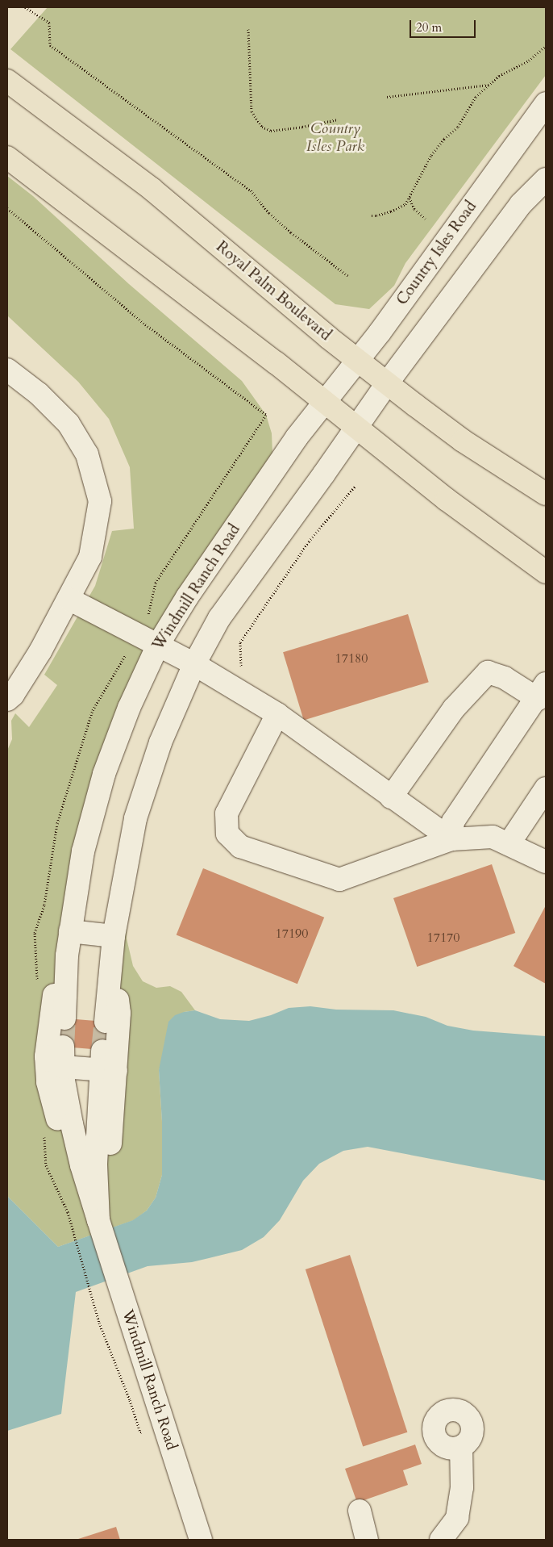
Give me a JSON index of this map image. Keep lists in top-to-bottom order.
{
  "streets": {
    "main road": ["Royal Palm Boulevard"],
    "street": ["Country Isles Road", "Windmill Ranch Road"]
  },
  "crossings": [
    ["Country Isles Road", "Royal Palm Boulevard"],
    ["Country Isles Road", "Windmill Ranch Road"]
  ],
  "parks": ["Country Isles Park"],
  "house_numbers": ["17180", "17190", "17170"],
  "scale_bar": "20 m"
}
